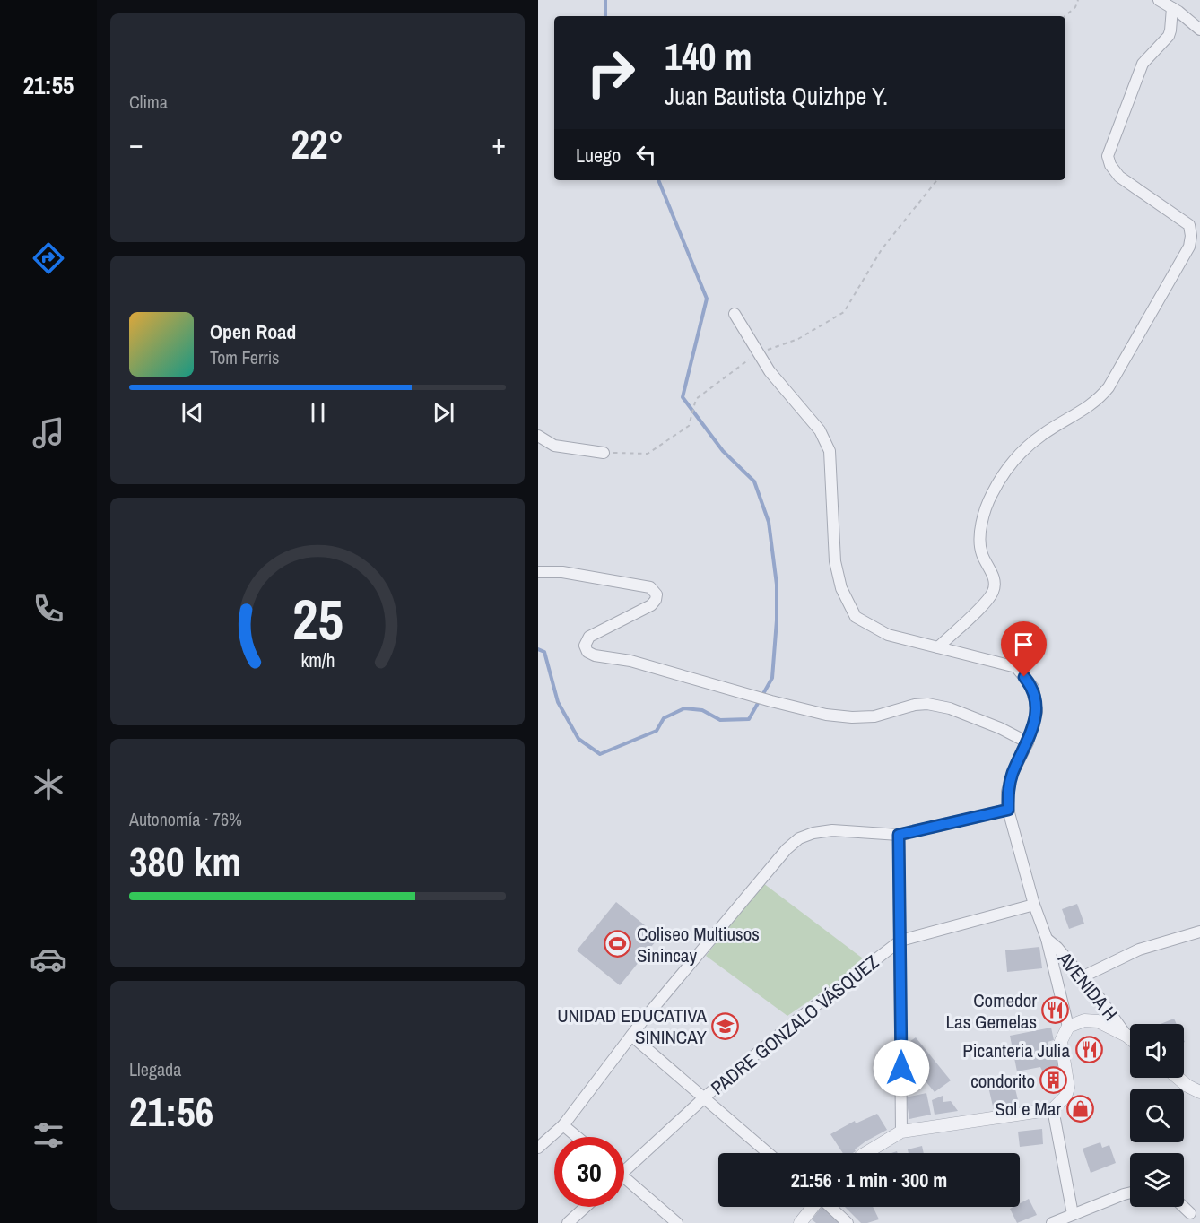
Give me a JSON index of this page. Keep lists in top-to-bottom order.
{
  "streets": {
    "street": ["AVENIDA H", "PADRE GONZALO VÁSQUEZ"]
  },
  "places": {
    "sports": ["Coliseo Multiusos Sinincay"],
    "restaurant": ["Comedor Las Gemelas", "Picanteria Julia"],
    "school or university": ["UNIDAD EDUCATIVA SININCAY"],
    "building": ["condorito"],
    "shop": ["Sol e Mar"]
  },
  "page": {
    "tabs": "21:55",
    "tile": [
      "Clima",
      ["Autonomía · 76%", "380 km"],
      ["Llegada", "21:56"]
    ],
    "turn": ["140 m", "Juan Bautista Quizhpe Y."],
    "heat": ["−", "22°", "+"],
    "then": "Luego",
    "song": ["Open Road", "Tom Ferris"],
    "limit": "30",
    "trip": "21:56 · 1 min · 300 m",
    "gauge": ["25", "km/h"]
  }
}
